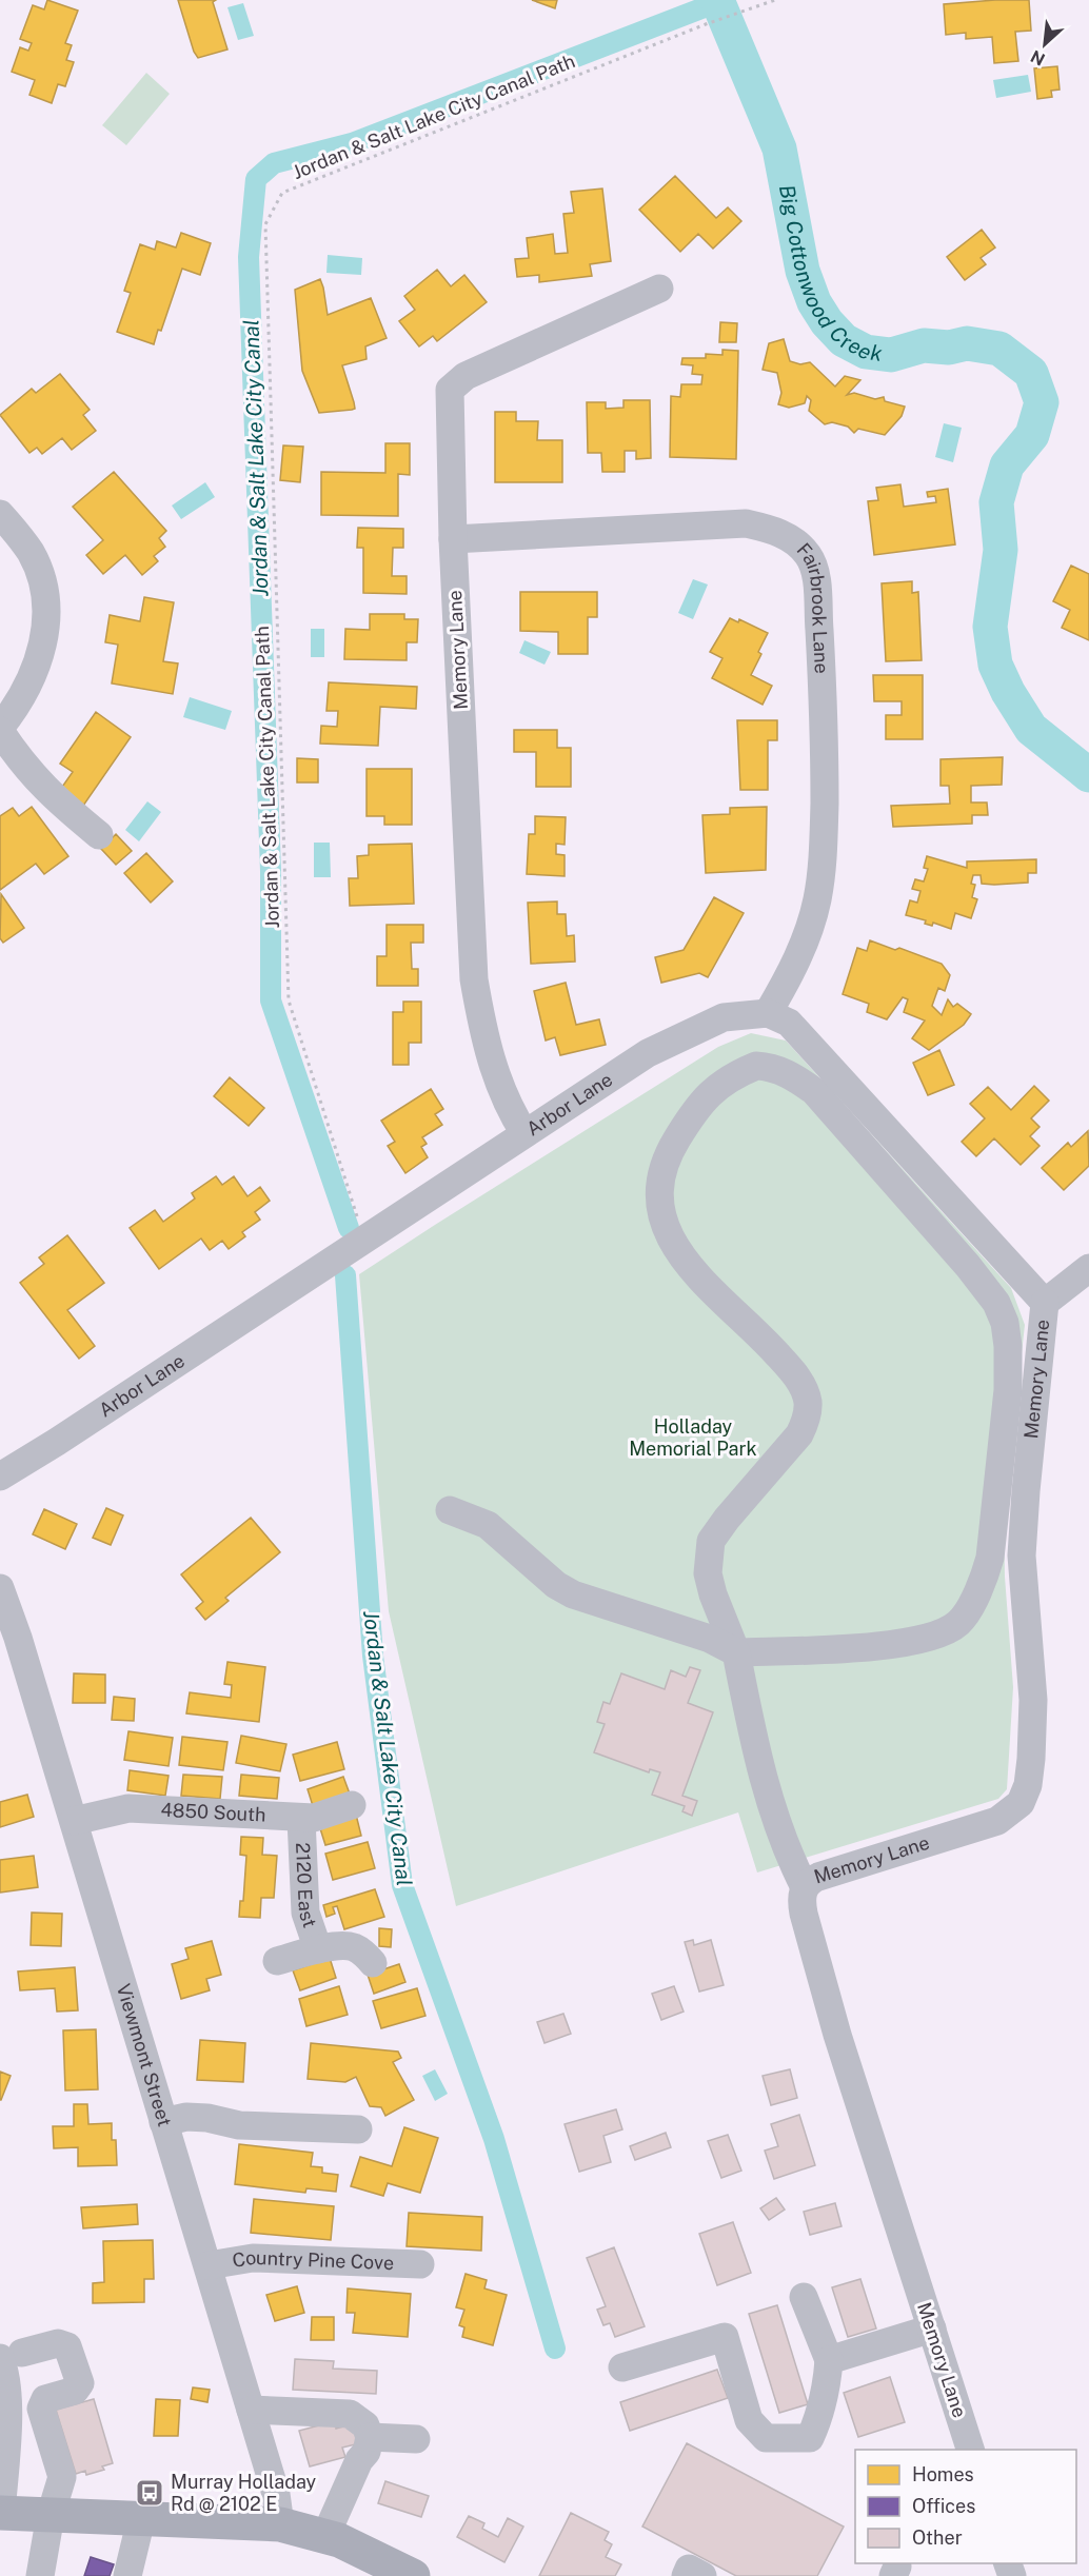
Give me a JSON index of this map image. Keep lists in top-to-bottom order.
{
  "streets": {
    "street": [
      "Fairbrook Lane",
      "Memory Lane",
      "Arbor Lane",
      "4850 South",
      "2120 East",
      "Viewmont Street",
      "Country Pine Cove"
    ],
    "path": ["Jordan & Salt Lake City Canal Path"]
  },
  "crossings": [
    ["Jordan & Salt Lake City Canal Path", "Arbor Lane"],
    ["Fairbrook Lane", "Memory Lane"],
    ["Fairbrook Lane", "Arbor Lane"],
    ["Memory Lane", "Arbor Lane"],
    ["4850 South", "2120 East"],
    ["4850 South", "Viewmont Street"],
    ["Viewmont Street", "Country Pine Cove"]
  ],
  "water": ["Big Cottonwood Creek", "Jordan & Salt Lake City Canal"],
  "parks": ["Holladay Memorial Park"],
  "places": {
    "bus stop": ["Murray Holladay Rd @ 2102 E"]
  },
  "legend": ["Homes", "Offices", "Other"],
  "north": "bottom left"
}
